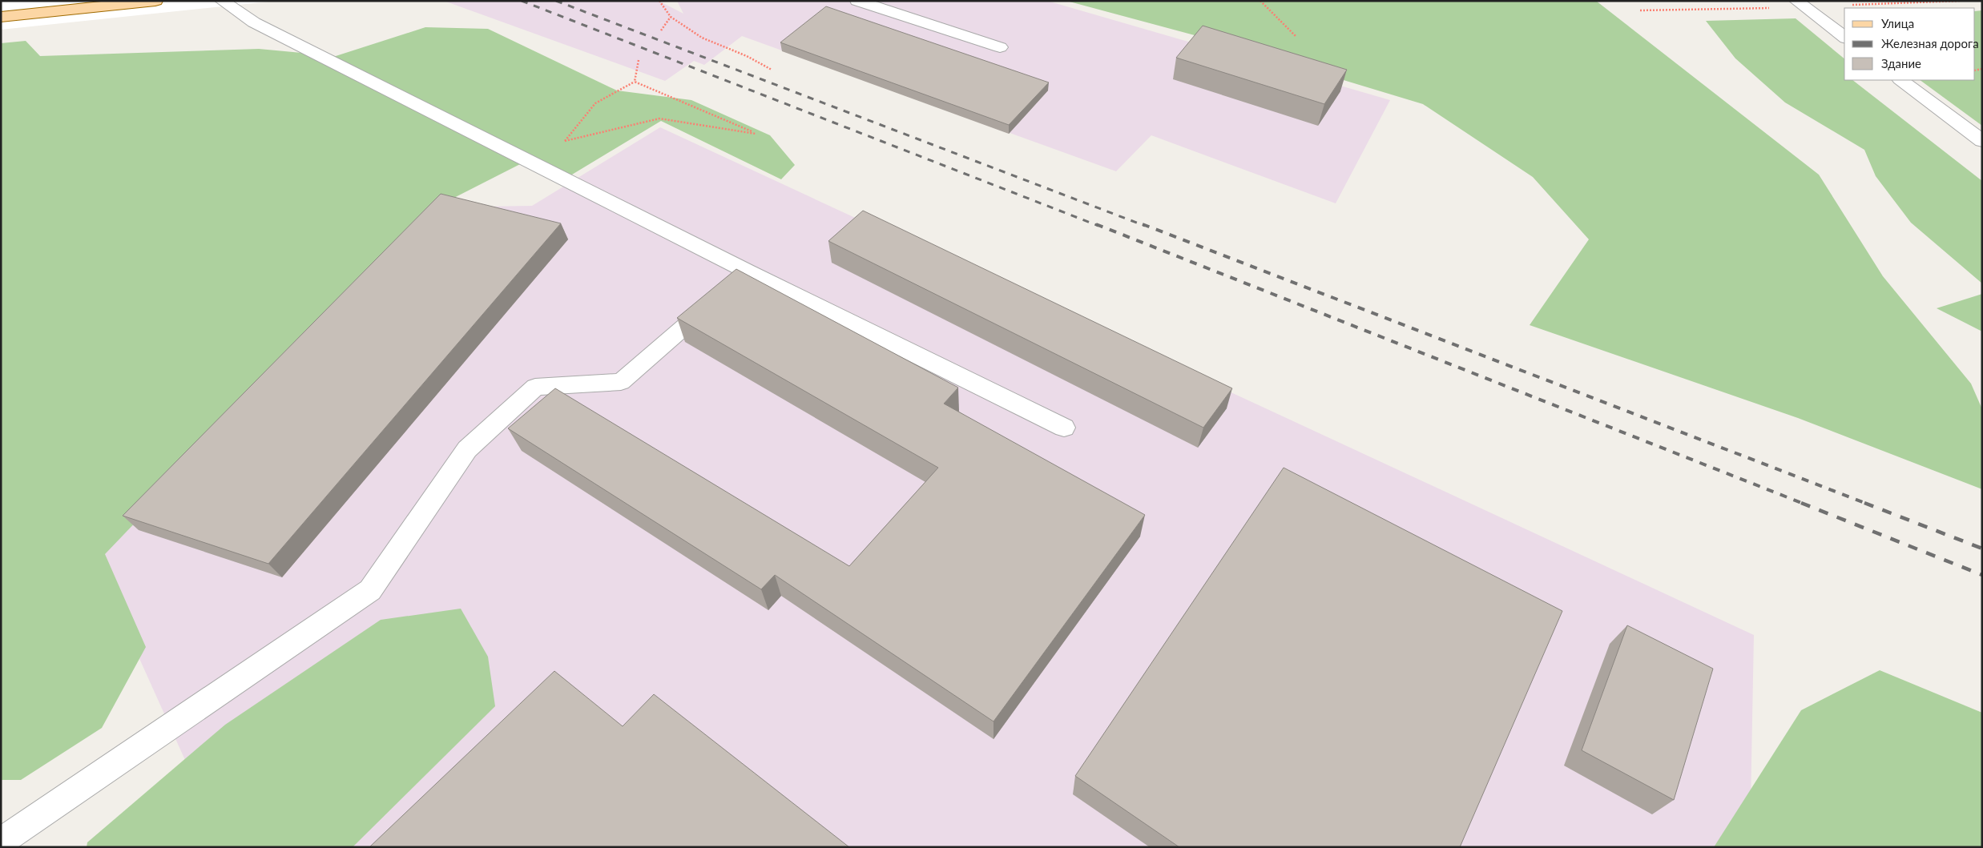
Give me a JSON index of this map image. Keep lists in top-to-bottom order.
{
  "legend": ["Улица", "Железная дорога", "Здание"]
}
